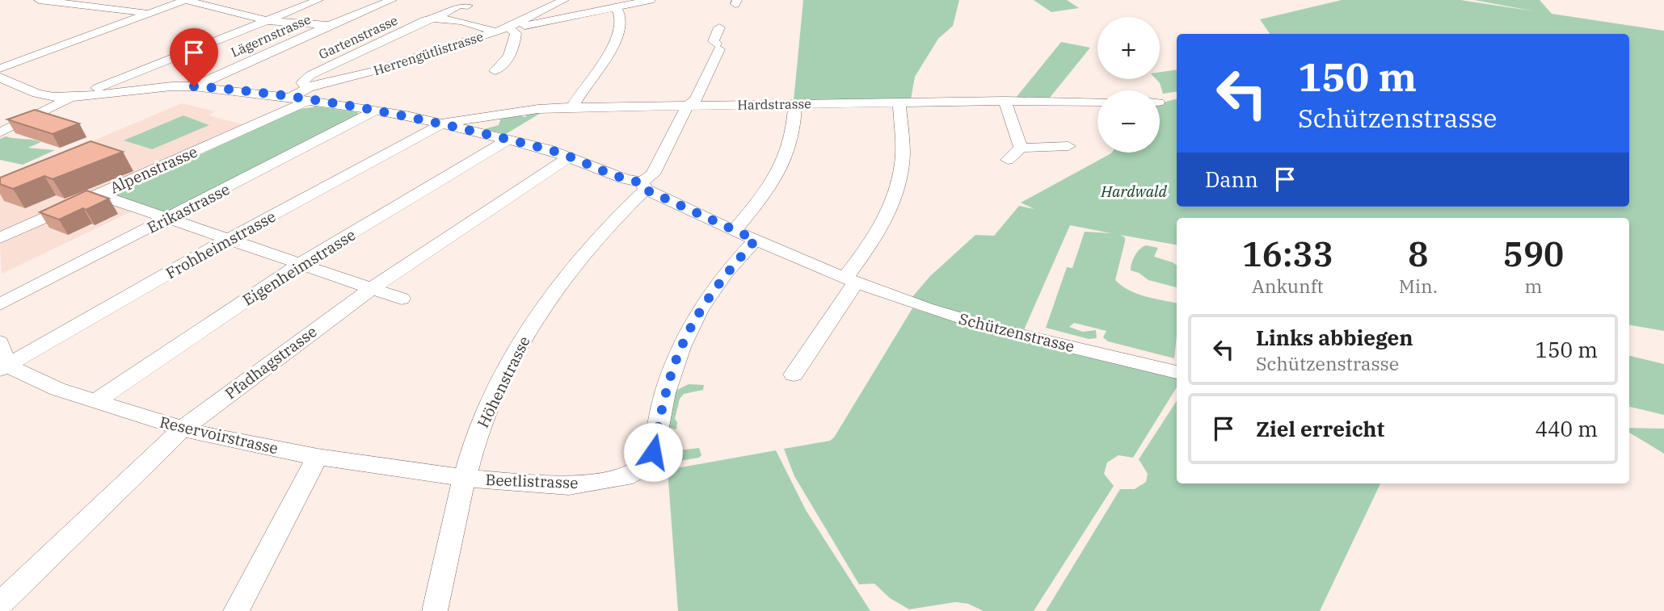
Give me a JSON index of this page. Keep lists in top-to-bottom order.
{
  "streets": {
    "street": [
      "Lägernstrasse",
      "Gartenstrasse",
      "Herrengütlistrasse",
      "Hardstrasse",
      "Alpenstrasse",
      "Erikastrasse",
      "Frohheimstrasse",
      "Eigenheimstrasse",
      "Schützenstrasse",
      "Pfadhagstrasse",
      "Höhenstrasse",
      "Reservoirstrasse",
      "Beetlistrasse"
    ]
  },
  "crossings": [
    ["Lägernstrasse", "Schützenstrasse"],
    ["Gartenstrasse", "Herrengütlistrasse"],
    ["Gartenstrasse", "Alpenstrasse"],
    ["Gartenstrasse", "Schützenstrasse"],
    ["Herrengütlistrasse", "Alpenstrasse"],
    ["Herrengütlistrasse", "Schützenstrasse"],
    ["Hardstrasse", "Frohheimstrasse"],
    ["Hardstrasse", "Schützenstrasse"],
    ["Hardstrasse", "Höhenstrasse"],
    ["Hardstrasse", "Beetlistrasse"],
    ["Alpenstrasse", "Schützenstrasse"],
    ["Erikastrasse", "Schützenstrasse"],
    ["Frohheimstrasse", "Schützenstrasse"],
    ["Frohheimstrasse", "Reservoirstrasse"],
    ["Eigenheimstrasse", "Schützenstrasse"],
    ["Eigenheimstrasse", "Reservoirstrasse"],
    ["Schützenstrasse", "Pfadhagstrasse"],
    ["Schützenstrasse", "Höhenstrasse"],
    ["Schützenstrasse", "Beetlistrasse"],
    ["Pfadhagstrasse", "Reservoirstrasse"],
    ["Höhenstrasse", "Reservoirstrasse"],
    ["Höhenstrasse", "Beetlistrasse"],
    ["Reservoirstrasse", "Beetlistrasse"]
  ],
  "parks": ["Hardwald"],
  "page": {
    "map_buttons": ["+", "−"],
    "turn": ["150 m", "Schützenstrasse"],
    "then": "Dann",
    "eta": [
      "16:33",
      "Ankunft",
      "8",
      "Min.",
      "590",
      "m"
    ],
    "list": [
      {
        "name": "Links abbiegen",
        "note": "Schützenstrasse",
        "value": "150 m"
      },
      {
        "name": "Ziel erreicht",
        "value": "440 m"
      }
    ]
  }
}
